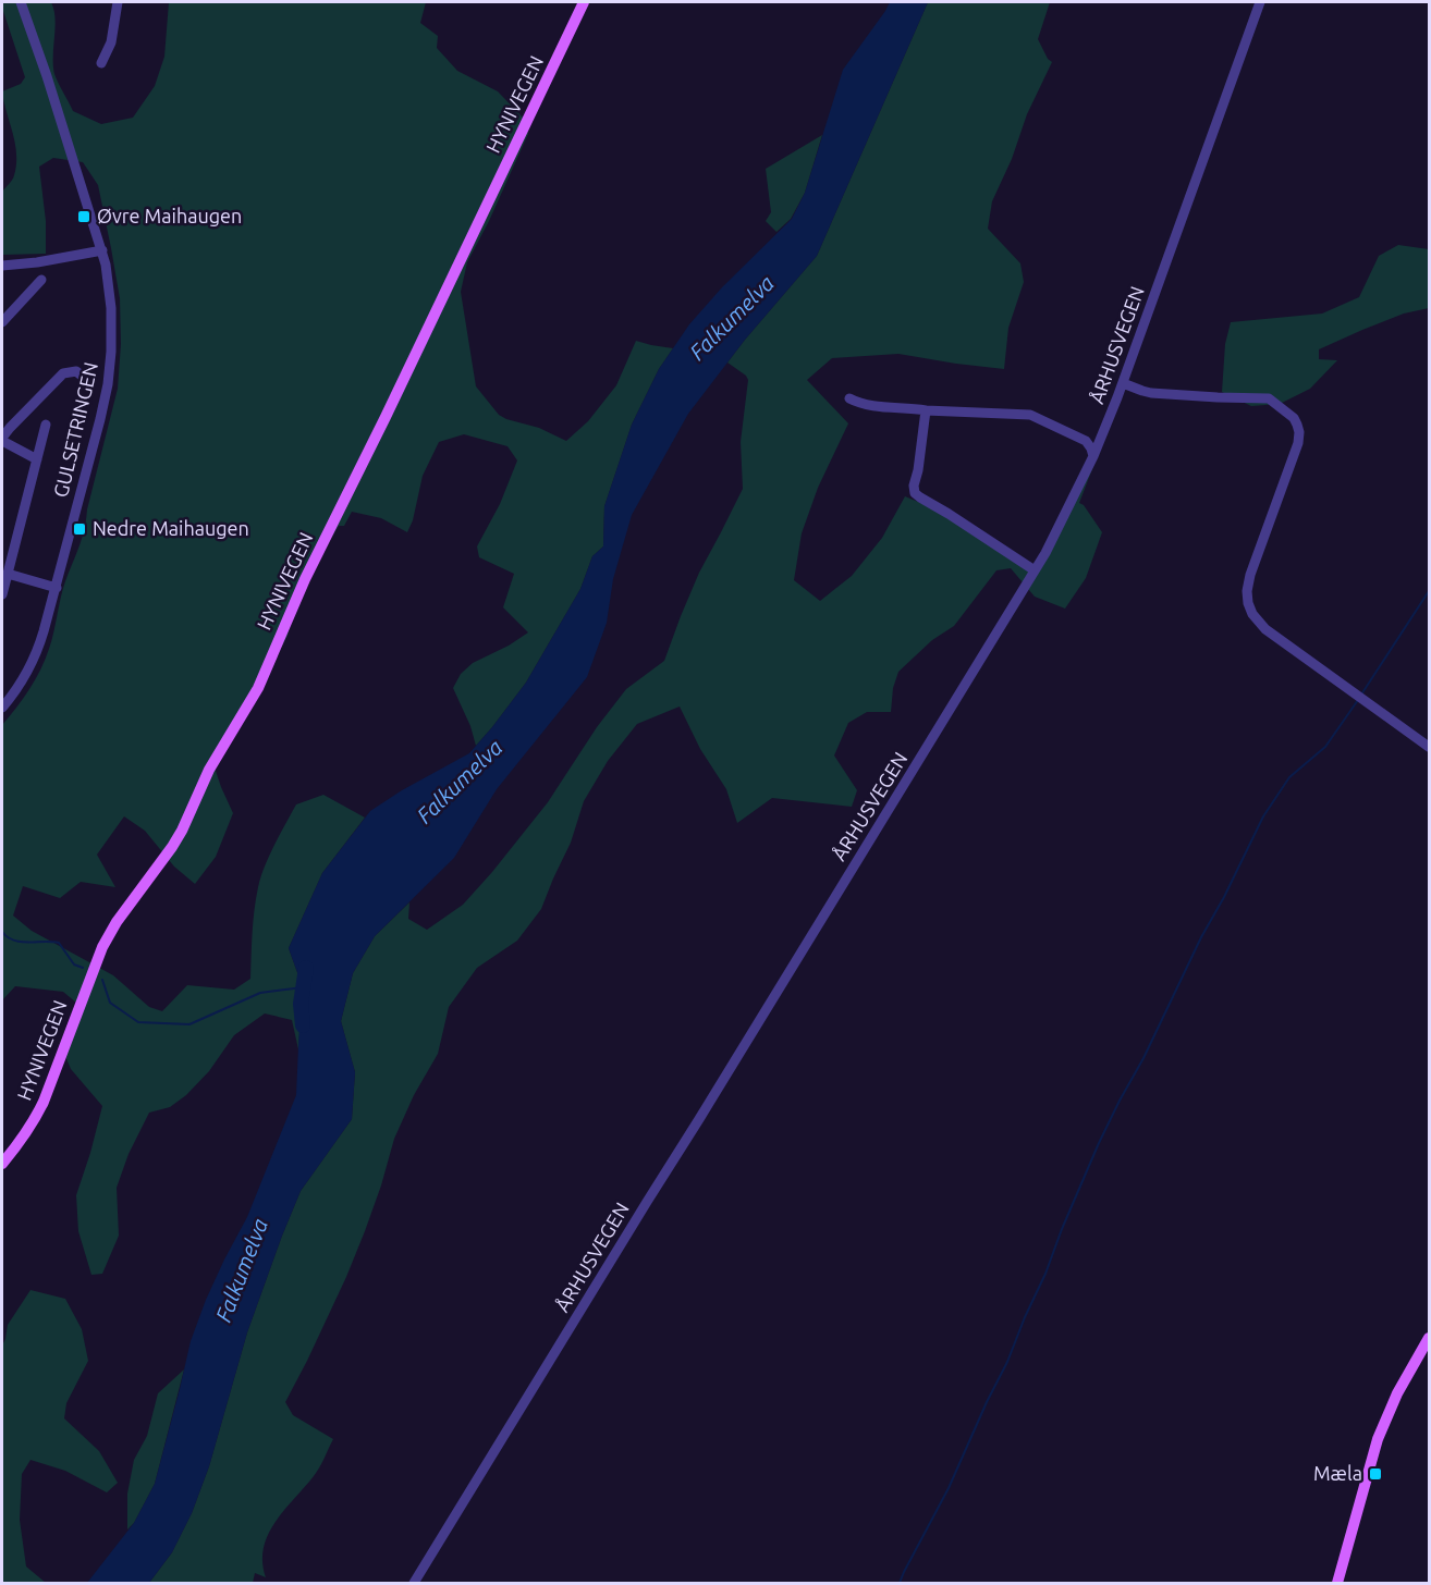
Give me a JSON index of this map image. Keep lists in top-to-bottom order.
{
  "streets": {
    "main road": ["HYNIVEGEN"],
    "street": ["ÅRHUSVEGEN", "GULSETRINGEN"]
  },
  "water": ["Falkumelva"],
  "places": {
    "transit": ["Øvre Maihaugen", "Nedre Maihaugen", "Mæla"]
  }
}
